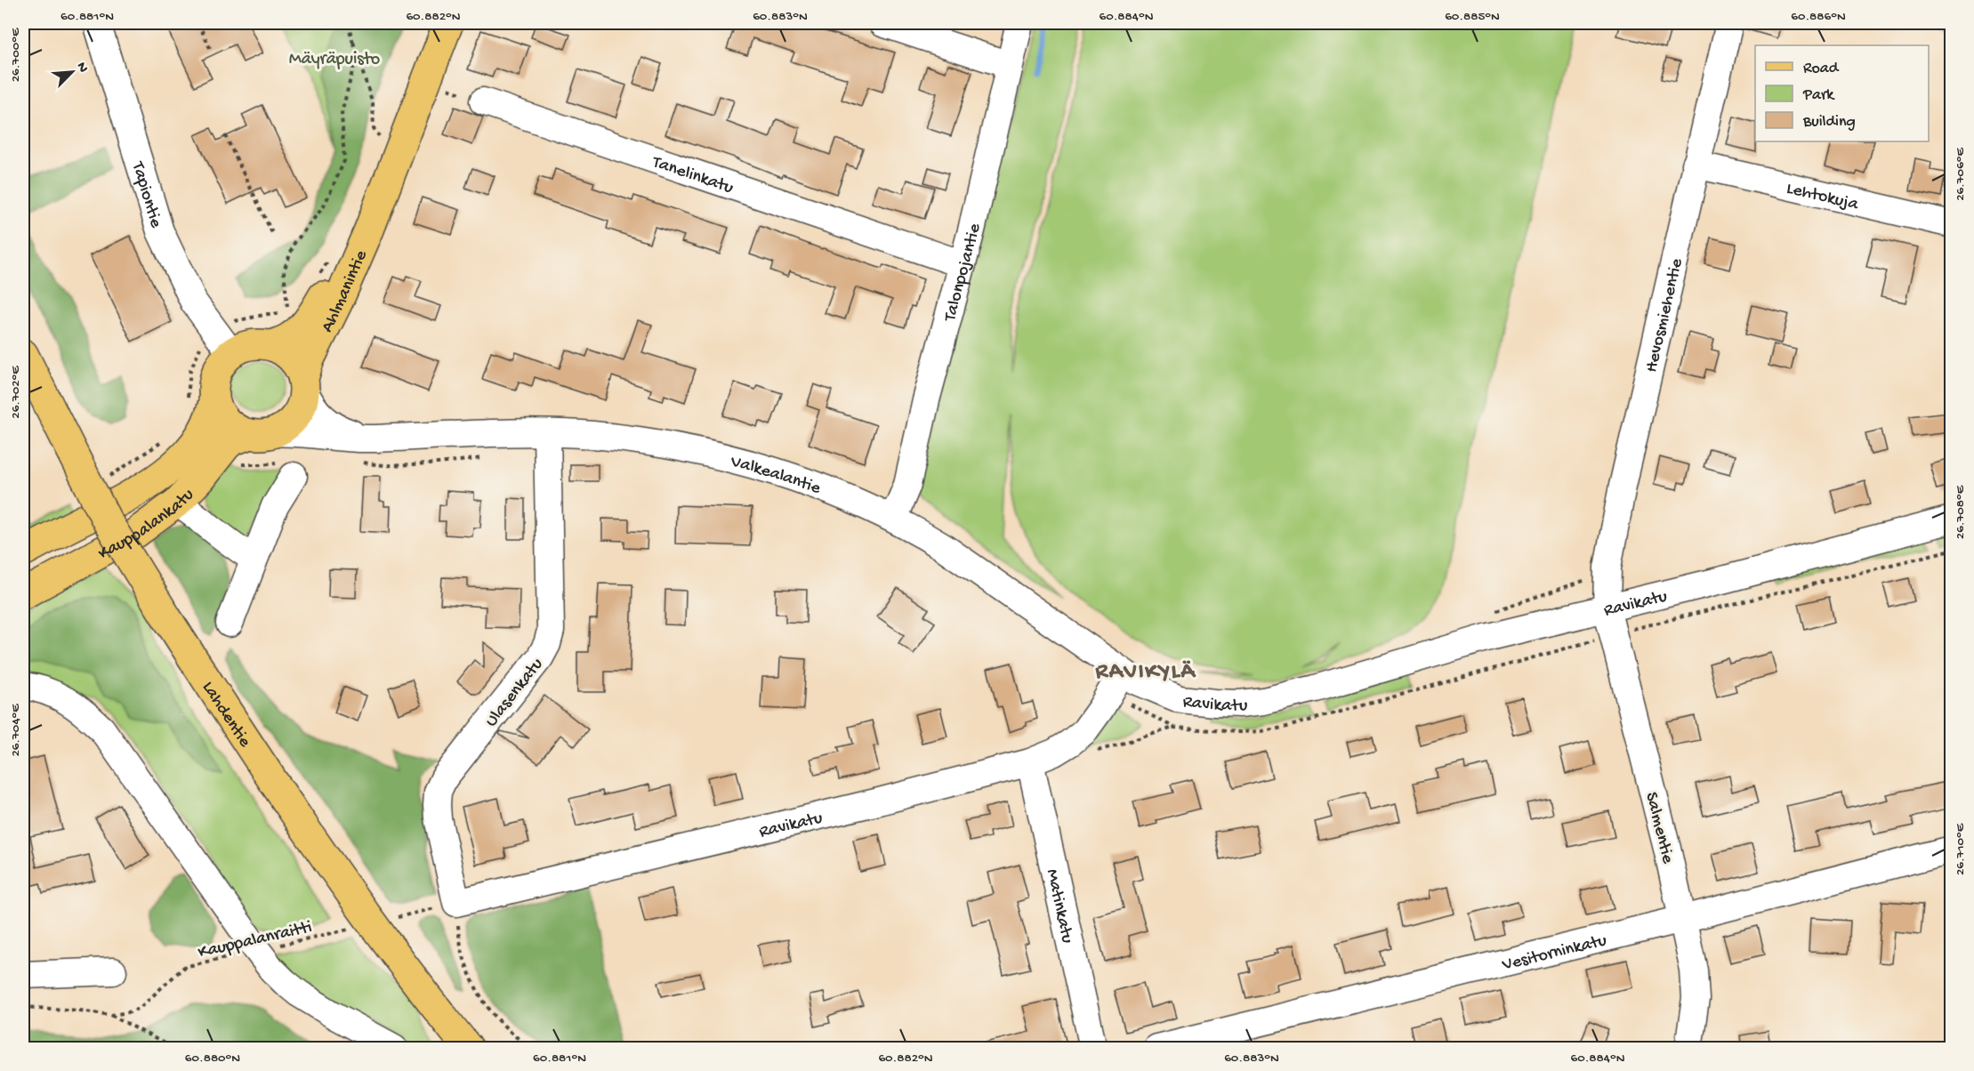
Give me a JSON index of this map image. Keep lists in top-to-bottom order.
{
  "streets": {
    "main road": ["Ahlmanintie", "Kauppalankatu", "Lahdentie"],
    "street": [
      "Tanelinkatu",
      "Tapiontie",
      "Lehtokuja",
      "Talonpojantie",
      "Hevosmiehentie",
      "Valkealantie",
      "Ravikatu",
      "Ulasenkatu",
      "Salmentie",
      "Matinkatu",
      "Vesitorninkatu"
    ],
    "path": ["Kauppalanraitti"]
  },
  "crossings": [
    ["Tanelinkatu", "Talonpojantie"],
    ["Tapiontie", "Ahlmanintie"],
    ["Tapiontie", "Valkealantie"],
    ["Tapiontie", "Kauppalankatu"],
    ["Lehtokuja", "Hevosmiehentie"],
    ["Talonpojantie", "Valkealantie"],
    ["Ahlmanintie", "Valkealantie"],
    ["Ahlmanintie", "Kauppalankatu"],
    ["Hevosmiehentie", "Ravikatu"],
    ["Hevosmiehentie", "Salmentie"],
    ["Valkealantie", "Kauppalankatu"],
    ["Valkealantie", "Ravikatu"],
    ["Valkealantie", "Ulasenkatu"],
    ["Ravikatu", "Ulasenkatu"],
    ["Ravikatu", "Salmentie"],
    ["Ravikatu", "Matinkatu"],
    ["Salmentie", "Vesitorninkatu"]
  ],
  "districts": ["RAVIKYLÄ"],
  "parks": ["Mäyräpuisto"],
  "legend": ["Road", "Park", "Building"],
  "north": "top right",
  "coordinates": [
    "60.881°N",
    "60.882°N",
    "60.883°N",
    "60.884°N",
    "60.885°N",
    "60.886°N",
    "26.700°E",
    "26.706°E",
    "26.702°E",
    "26.708°E",
    "26.704°E",
    "26.710°E",
    "60.880°N"
  ]
}
